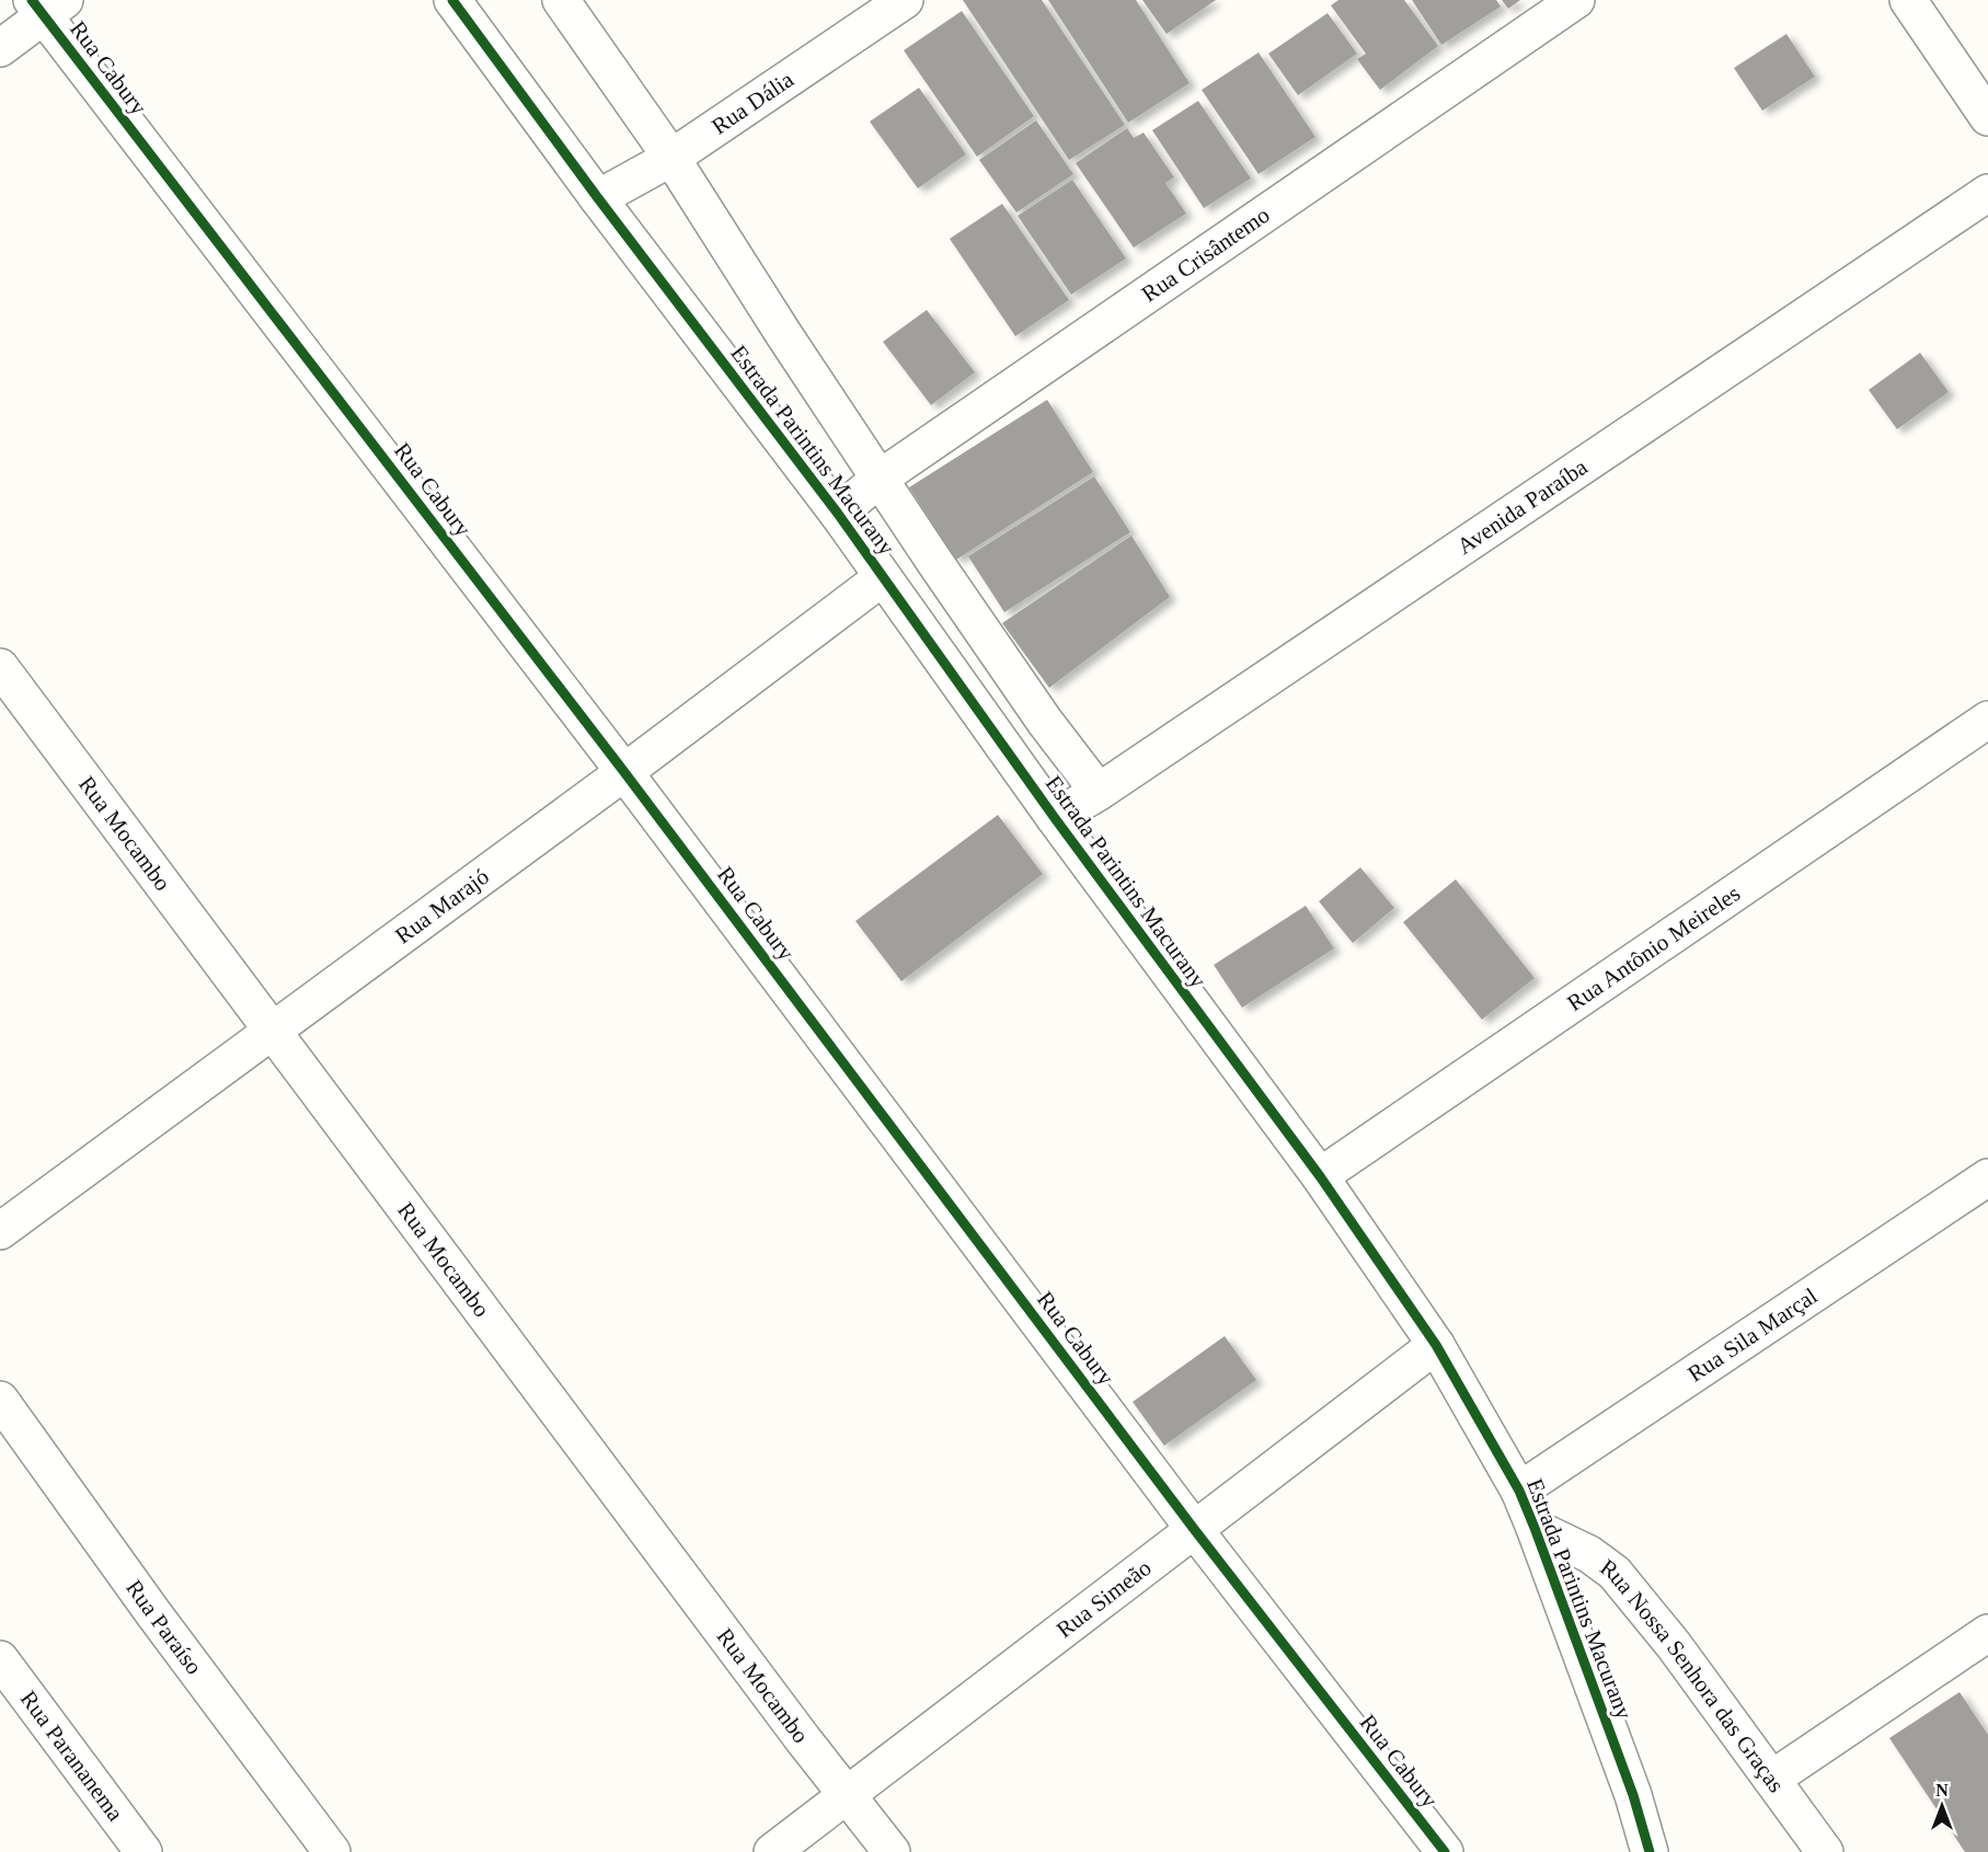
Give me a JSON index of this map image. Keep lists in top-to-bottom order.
{
  "streets": {
    "street": [
      "Rua Cabury",
      "Rua Dália",
      "Rua Crisântemo",
      "Estrada Parintins Macurany",
      "Avenida Paraíba",
      "Rua Mocambo",
      "Rua Marajó",
      "Rua Antônio Meireles",
      "Rua Sila Marçal",
      "Rua Simeão",
      "Rua Paraíso",
      "Rua Nossa Senhora das Graças",
      "Rua Parananema"
    ]
  },
  "crossings": [
    ["Rua Cabury", "Rua Marajó"],
    ["Rua Cabury", "Rua Simeão"],
    ["Rua Dália", "Estrada Parintins Macurany"],
    ["Rua Crisântemo", "Estrada Parintins Macurany"],
    ["Estrada Parintins Macurany", "Avenida Paraíba"],
    ["Estrada Parintins Macurany", "Rua Marajó"],
    ["Estrada Parintins Macurany", "Rua Antônio Meireles"],
    ["Estrada Parintins Macurany", "Rua Sila Marçal"],
    ["Estrada Parintins Macurany", "Rua Simeão"],
    ["Estrada Parintins Macurany", "Rua Nossa Senhora das Graças"],
    ["Rua Mocambo", "Rua Marajó"],
    ["Rua Mocambo", "Rua Simeão"]
  ],
  "north": "top"
}
